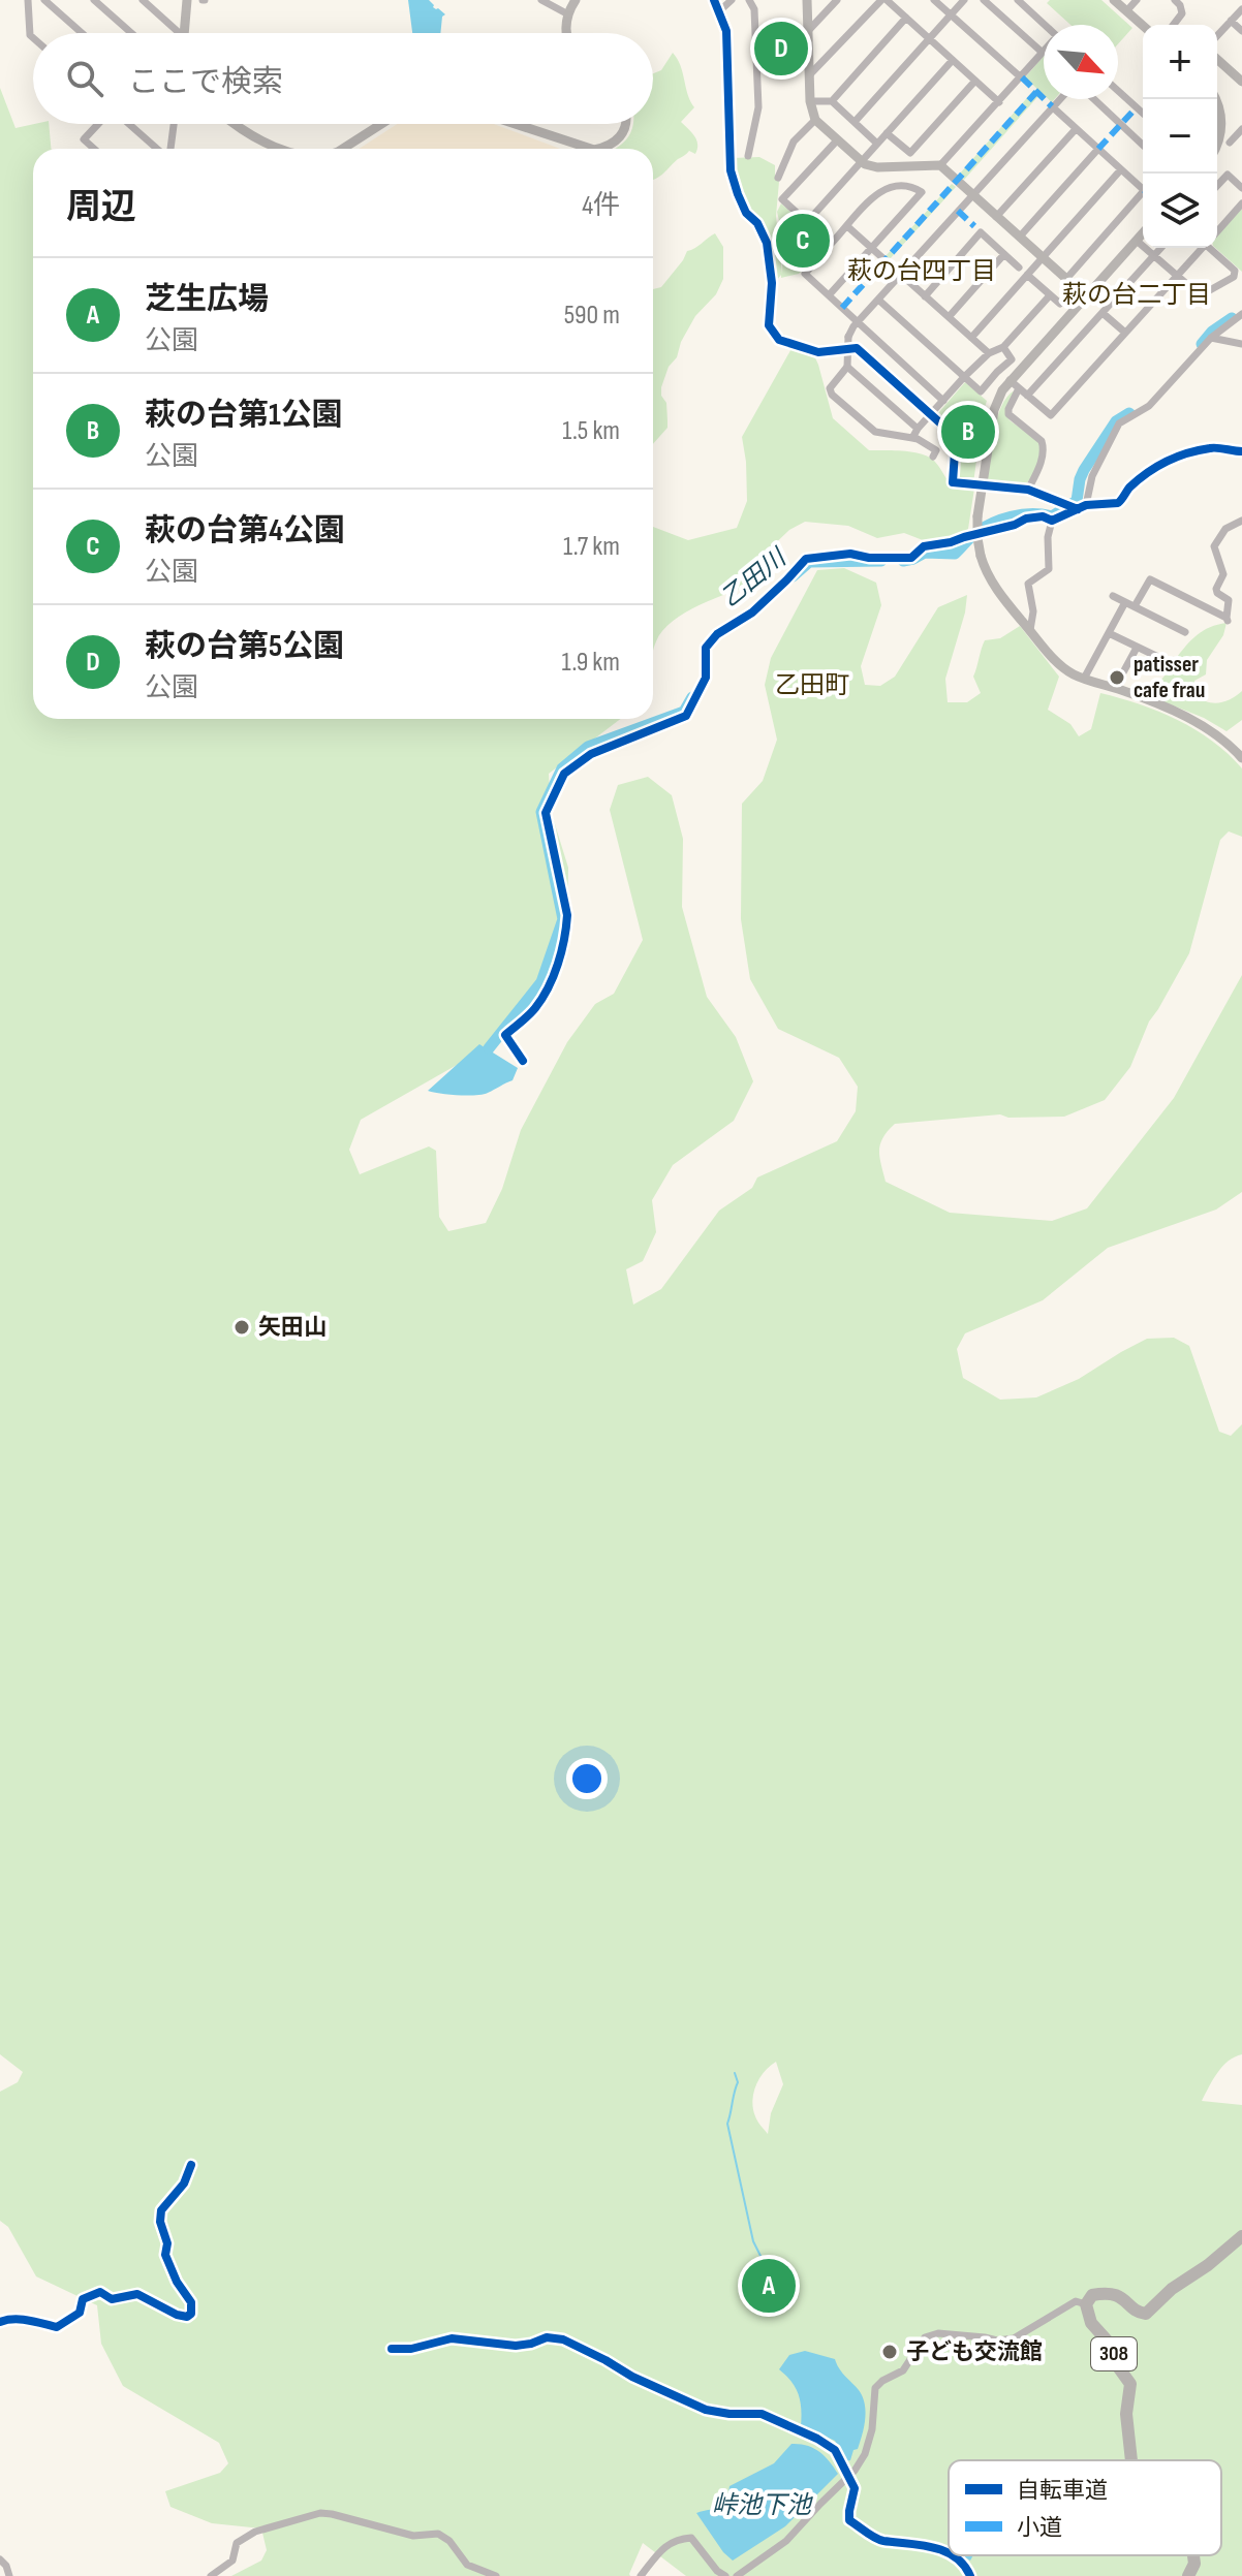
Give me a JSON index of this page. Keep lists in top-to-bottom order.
{
  "streets": {
    "highway": ["308"]
  },
  "districts": ["萩の台四丁目", "萩の台二丁目", "乙田町"],
  "water": ["乙田川", "峠池下池"],
  "places": ["patisser cafe frau", "矢田山", "子ども交流館"],
  "legend": ["自転車道", "小道"],
  "north": "bottom right",
  "page": {
    "pins": [
      "D",
      "C",
      "B",
      "A"
    ],
    "map_buttons": ["+", "−"],
    "search": "ここで検索",
    "heading": ["周辺", "4件"],
    "list": [
      {
        "mark": "A",
        "name": "芝生広場",
        "note": "公園",
        "value": "590 m"
      },
      {
        "mark": "B",
        "name": "萩の台第1公園",
        "note": "公園",
        "value": "1.5 km"
      },
      {
        "mark": "C",
        "name": "萩の台第4公園",
        "note": "公園",
        "value": "1.7 km"
      },
      {
        "mark": "D",
        "name": "萩の台第5公園",
        "note": "公園",
        "value": "1.9 km"
      }
    ]
  }
}
